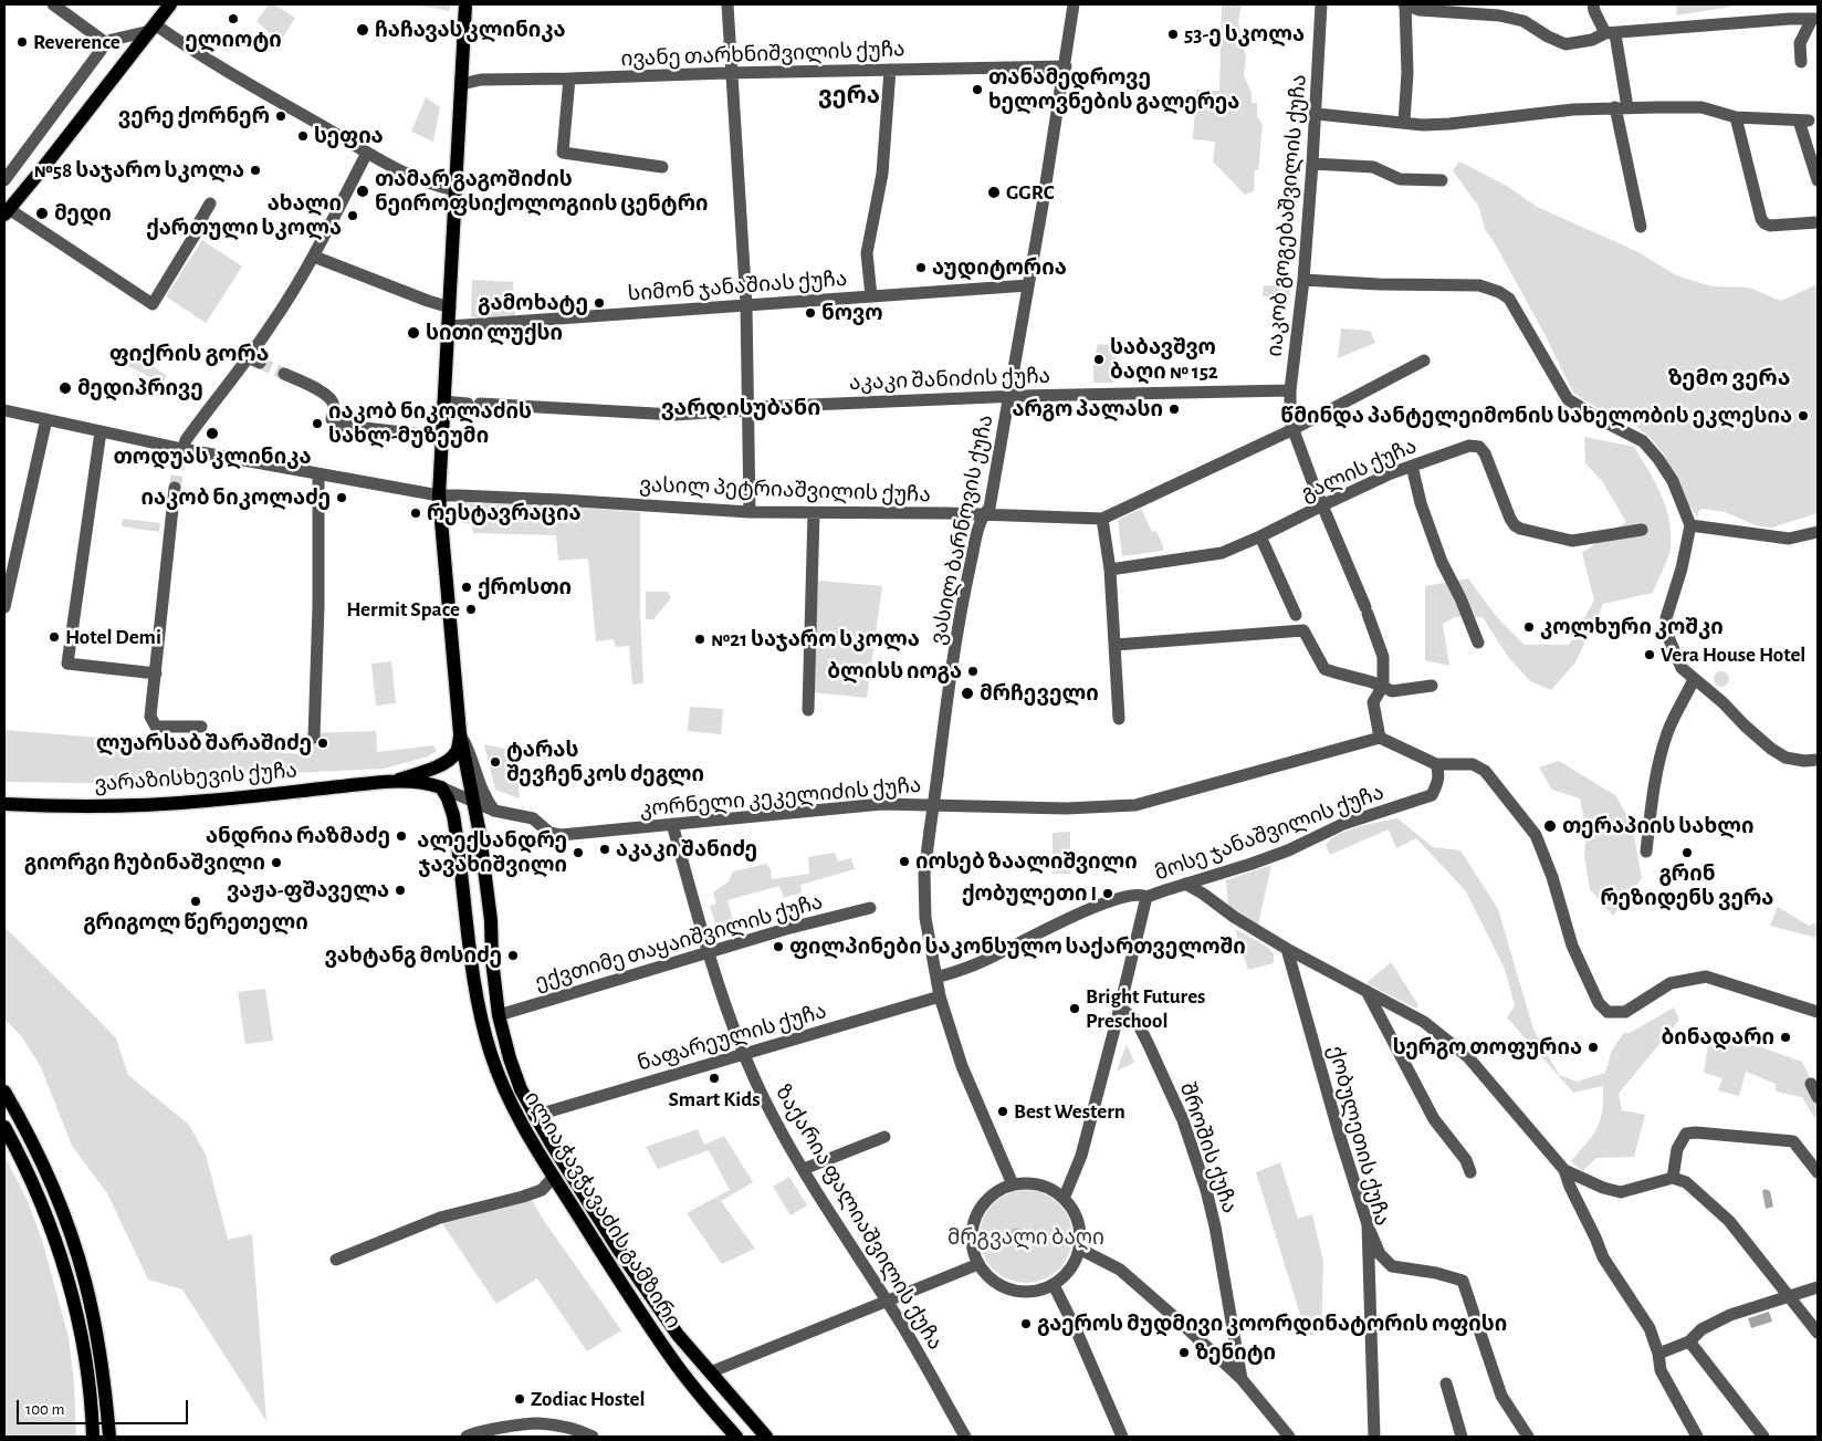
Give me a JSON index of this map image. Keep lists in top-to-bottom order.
{
  "streets": {
    "main road": ["ვარაზისხევის ქუჩა", "ილია ჭავჭავაძის გამზირი"],
    "street": [
      "ივანე თარხნიშვილის ქუჩა",
      "იაკობ გოგებაშვილის ქუჩა",
      "სიმონ ჯანაშიას ქუჩა",
      "აკაკი შანიძის ქუჩა",
      "გალის ქუჩა",
      "ვასილ პეტრიაშვილის ქუჩა",
      "ვასილ ბარნოვის ქუჩა",
      "კორნელი კეკელიძის ქუჩა",
      "მოსე ჯანაშვილის ქუჩა",
      "ექვთიმე თაყაიშვილის ქუჩა",
      "ნაფარეულის ქუჩა",
      "ქობულეთის ქუჩა",
      "შროშის ქუჩა",
      "ზაქარია ფალიაშვილის ქუჩა"
    ]
  },
  "crossings": [
    ["ივანე თარხნიშვილის ქუჩა", "ვასილ ბარნოვის ქუჩა"],
    ["ივანე თარხნიშვილის ქუჩა", "ილია ჭავჭავაძის გამზირი"],
    ["იაკობ გოგებაშვილის ქუჩა", "აკაკი შანიძის ქუჩა"],
    ["იაკობ გოგებაშვილის ქუჩა", "გალის ქუჩა"],
    ["იაკობ გოგებაშვილის ქუჩა", "ვასილ პეტრიაშვილის ქუჩა"],
    ["იაკობ გოგებაშვილის ქუჩა", "კორნელი კეკელიძის ქუჩა"],
    ["სიმონ ჯანაშიას ქუჩა", "ვასილ ბარნოვის ქუჩა"],
    ["სიმონ ჯანაშიას ქუჩა", "ილია ჭავჭავაძის გამზირი"],
    ["აკაკი შანიძის ქუჩა", "ვასილ ბარნოვის ქუჩა"],
    ["აკაკი შანიძის ქუჩა", "ილია ჭავჭავაძის გამზირი"],
    ["ვასილ პეტრიაშვილის ქუჩა", "ვასილ ბარნოვის ქუჩა"],
    ["ვასილ პეტრიაშვილის ქუჩა", "ილია ჭავჭავაძის გამზირი"],
    ["ვასილ ბარნოვის ქუჩა", "მოსე ჯანაშვილის ქუჩა"],
    ["ვასილ ბარნოვის ქუჩა", "ნაფარეულის ქუჩა"],
    ["ვარაზისხევის ქუჩა", "კორნელი კეკელიძის ქუჩა"],
    ["ვარაზისხევის ქუჩა", "ილია ჭავჭავაძის გამზირი"],
    ["კორნელი კეკელიძის ქუჩა", "ილია ჭავჭავაძის გამზირი"],
    ["კორნელი კეკელიძის ქუჩა", "ზაქარია ფალიაშვილის ქუჩა"],
    ["ექვთიმე თაყაიშვილის ქუჩა", "ილია ჭავჭავაძის გამზირი"],
    ["ექვთიმე თაყაიშვილის ქუჩა", "ზაქარია ფალიაშვილის ქუჩა"],
    ["ნაფარეულის ქუჩა", "ილია ჭავჭავაძის გამზირი"],
    ["ნაფარეულის ქუჩა", "ზაქარია ფალიაშვილის ქუჩა"]
  ],
  "districts": [
    "ვერა",
    "ფიქრის გორა",
    "ზემო ვერა",
    "ვარდისუბანი"
  ],
  "parks": ["მრგვალი ბაღი"],
  "places": [
    "ელიოტი",
    "ჩაჩავას კლინიკა",
    "53-ე სკოლა",
    "Reverence",
    "თანამედროვე ხელოვნების გალერეა",
    "ვერე ქორნერ",
    "სეფია",
    "№58 საჯარო სკოლა",
    "თამარ გაგოშიძის ნეიროფსიქოლოგიის ცენტრი",
    "GGRC",
    "მედი",
    "ახალი ქართული სკოლა",
    "აუდიტორია",
    "გამოხატე",
    "ნოვო",
    "სითი ლუქსი",
    "საბავშვო ბაღი № 152",
    "მედიპრივე",
    "არგო პალასი",
    "წმინდა პანტელეიმონის სახელობის ეკლესია",
    "იაკობ ნიკოლაძის სახლ-მუზეუმი",
    "თოდუას კლინიკა",
    "იაკობ ნიკოლაძე",
    "რესტავრაცია",
    "ქროსთი",
    "Hermit Space",
    "კოლხური კოშკი",
    "Hotel Demi",
    "№21 საჯარო სკოლა",
    "Vera House Hotel",
    "ბლისს იოგა",
    "მრჩეველი",
    "ლუარსაბ შარაშიძე",
    "ტარას შევჩენკოს ძეგლი",
    "თერაპიის სახლი",
    "ანდრია რაზმაძე",
    "აკაკი შანიძე",
    "ალექსანდრე ჯავახიშვილი",
    "გრინ რეზიდენს ვერა",
    "იოსებ ზაალიშვილი",
    "გიორგი ჩუბინაშვილი",
    "ვაჟა-ფშაველა",
    "ქობულეთი I",
    "გრიგოლ წერეთელი",
    "ფილპინები საკონსულო საქართველოში",
    "ვახტანგ მოსიძე",
    "Bright Futures Preschool",
    "ბინადარი",
    "სერგო თოფურია",
    "Smart Kids",
    "Best Western",
    "გაეროს მუდმივი კოორდინატორის ოფისი",
    "ზენიტი",
    "Zodiac Hostel"
  ],
  "scale_bar": "100 m"
}
